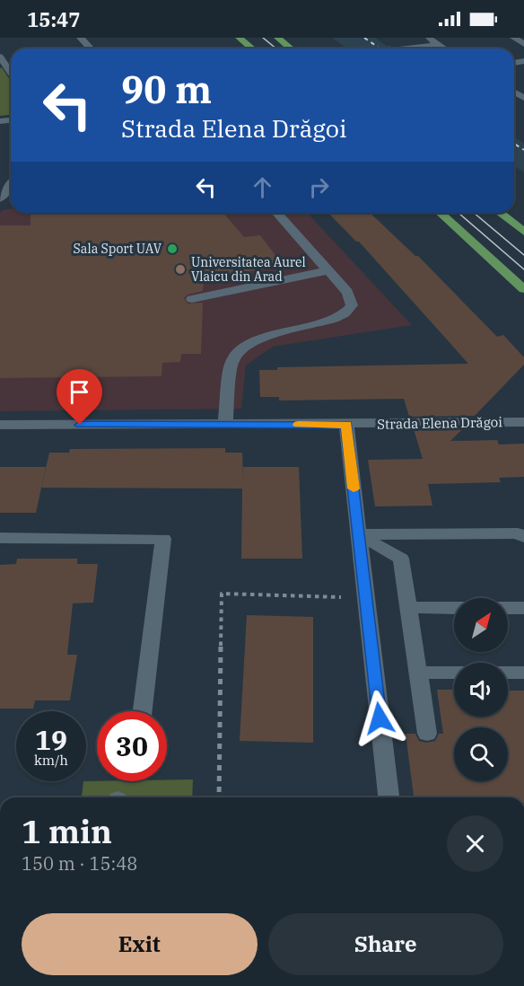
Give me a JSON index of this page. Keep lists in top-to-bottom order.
{
  "streets": {
    "street": ["Strada Elena Drăgoi"]
  },
  "places": ["Sala Sport UAV", "Universitatea Aurel Vlaicu din Arad"],
  "north": "top right",
  "page": {
    "status": "15:47",
    "turn": ["90 m", "Strada Elena Drăgoi"],
    "speed": "19 km/h",
    "limit": "30",
    "heading": ["1 min", "150 m · 15:48"],
    "buttons": ["Exit", "Share"]
  }
}
